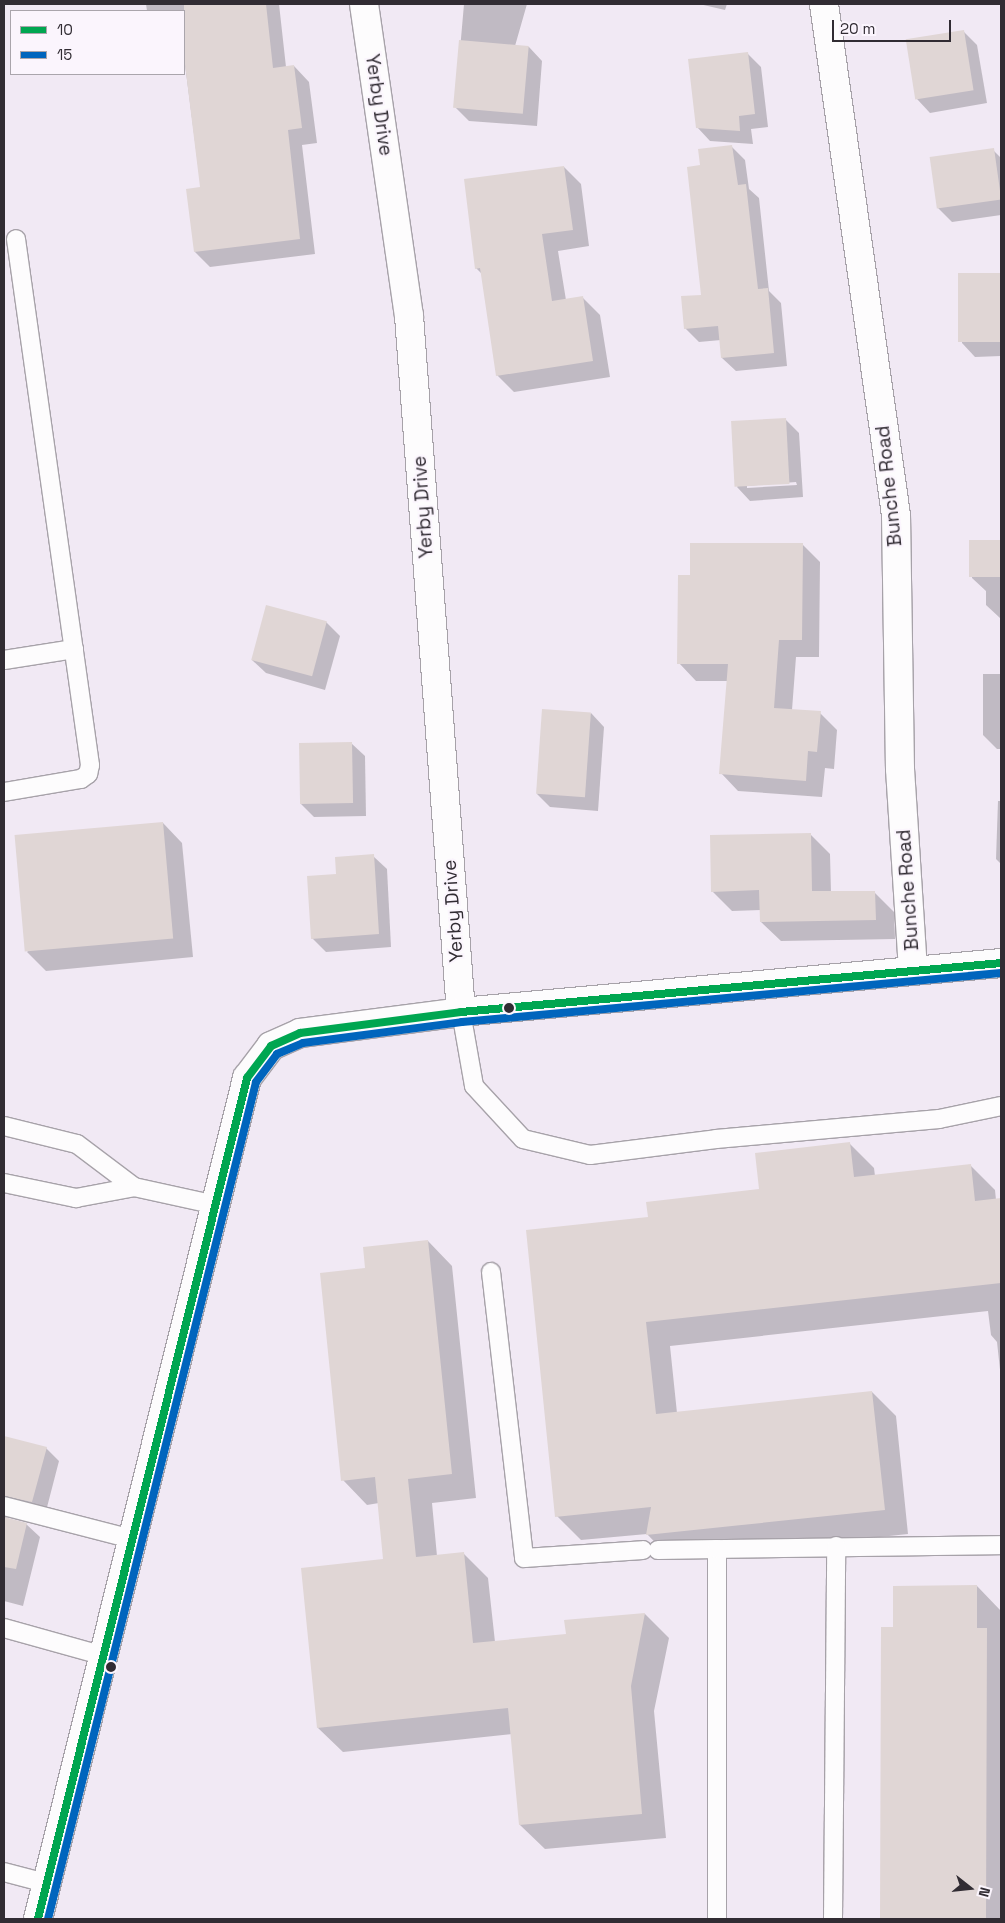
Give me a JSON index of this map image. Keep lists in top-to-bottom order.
{
  "streets": {
    "street": ["Yerby Drive", "Bunche Road"]
  },
  "lines": ["transit line 10", "transit line 15"],
  "legend": ["10", "15"],
  "scale_bar": "20 m",
  "north": "right"
}
